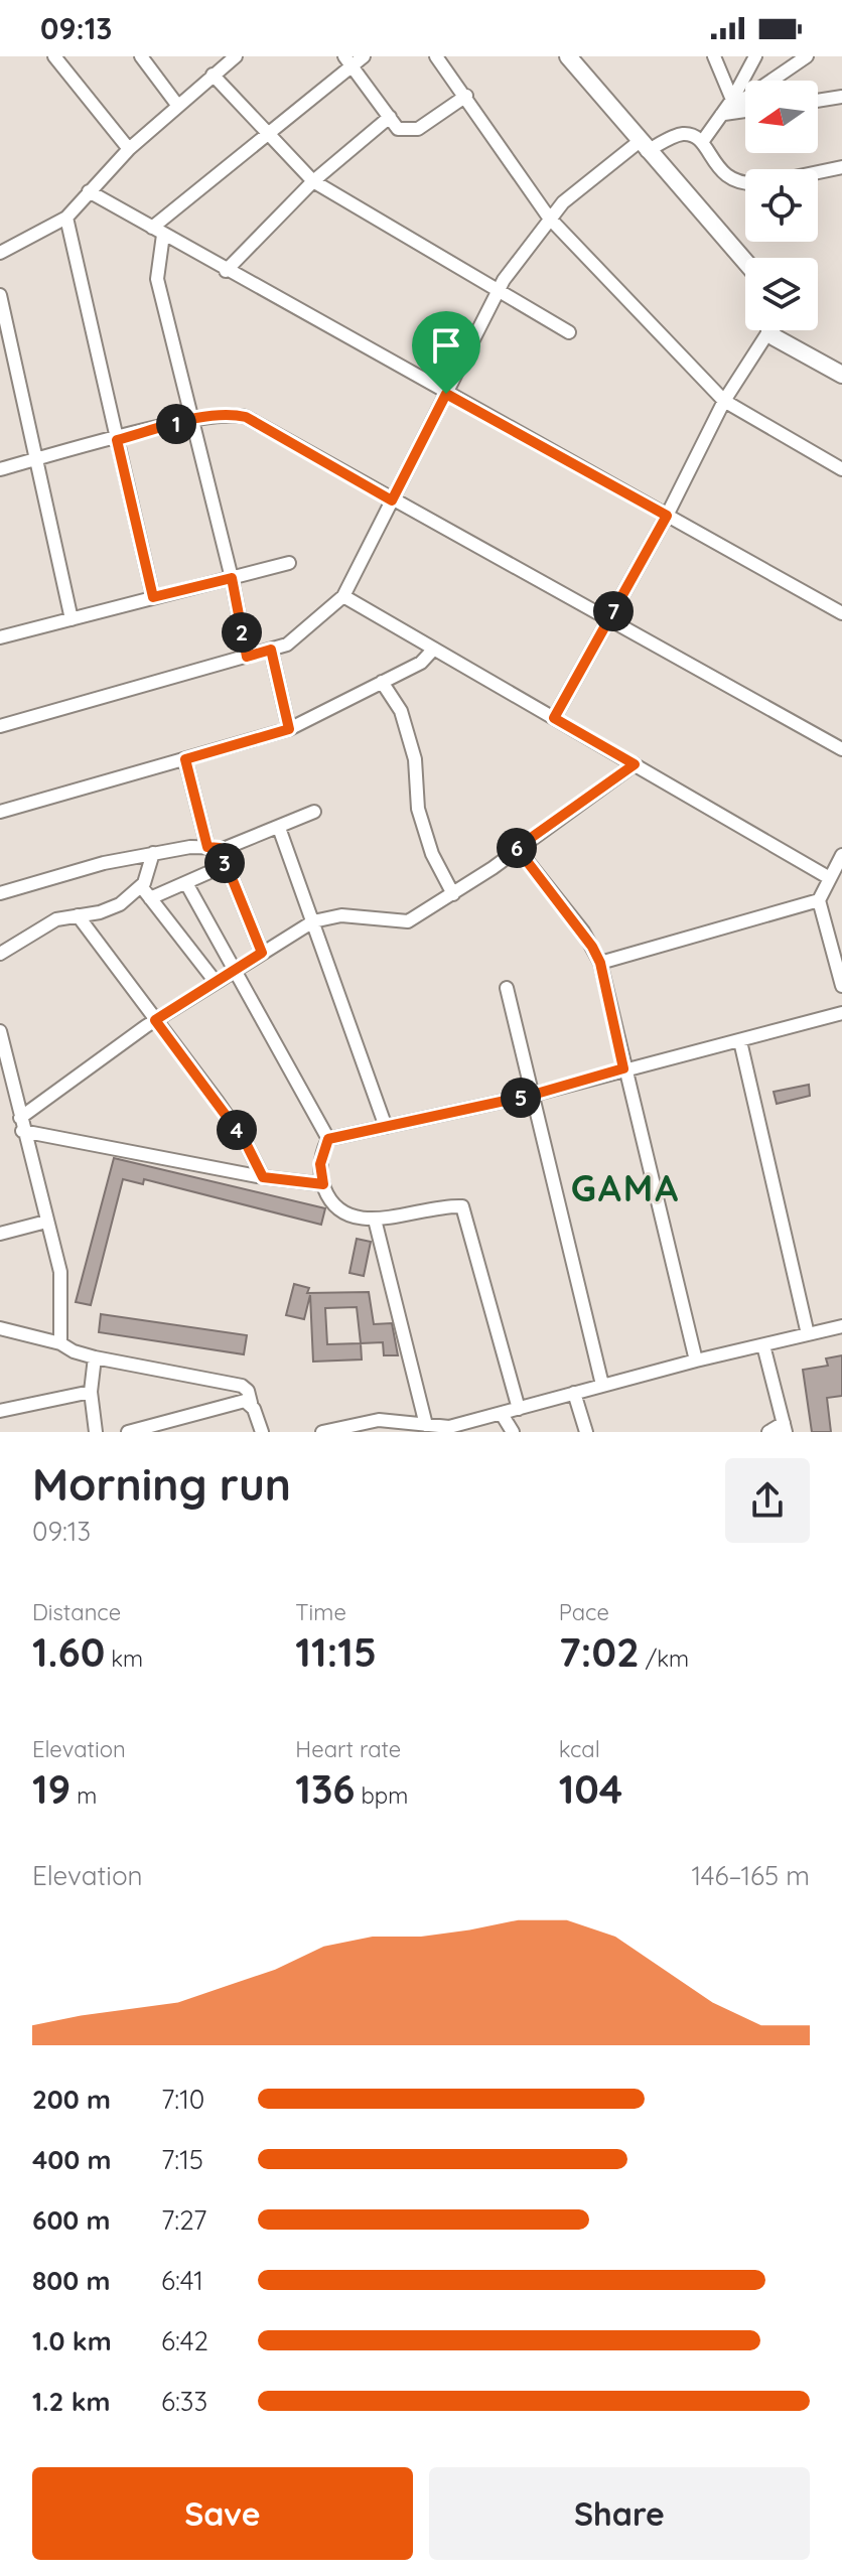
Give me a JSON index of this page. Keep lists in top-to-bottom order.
{
  "districts": ["GAMA"],
  "north": "left",
  "page": {
    "status": "09:13",
    "pins": [
      "1",
      "7",
      "2",
      "6",
      "3",
      "5",
      "4"
    ],
    "heading": ["Morning run", "09:13"],
    "stats": [
      ["Distance", "1.60 km"],
      ["Time", "11:15"],
      ["Pace", "7:02 /km"],
      ["Elevation", "19 m"],
      ["Heart rate", "136 bpm"],
      ["kcal", "104"]
    ],
    "chart": ["Elevation", "146–165 m"],
    "list": [
      {
        "name": "200 m",
        "note": "7:10"
      },
      {
        "name": "400 m",
        "note": "7:15"
      },
      {
        "name": "600 m",
        "note": "7:27"
      },
      {
        "name": "800 m",
        "note": "6:41"
      },
      {
        "name": "1.0 km",
        "note": "6:42"
      },
      {
        "name": "1.2 km",
        "note": "6:33"
      }
    ],
    "buttons": ["Save", "Share"]
  }
}
